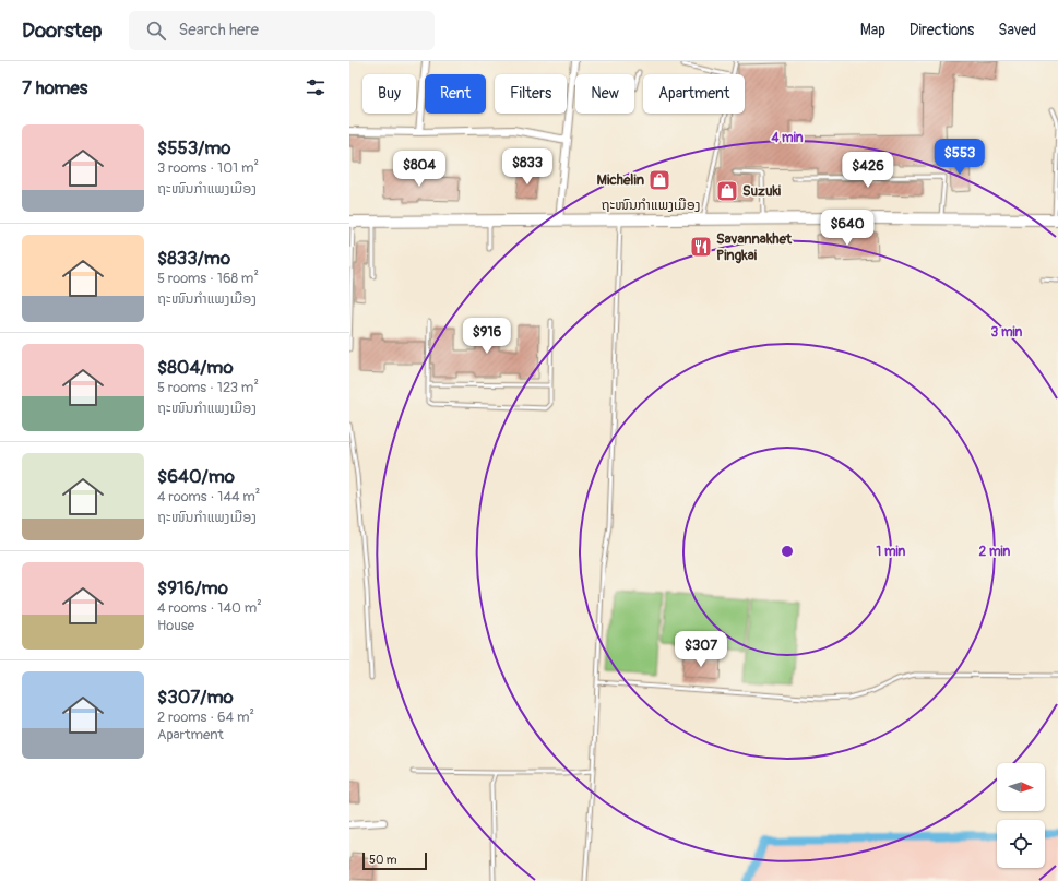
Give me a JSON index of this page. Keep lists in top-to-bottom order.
{
  "streets": {
    "main road": ["ຖະໜົນກຳແພງເມືອງ"]
  },
  "places": {
    "shop": ["Michelin", "Suzuki"],
    "restaurant": ["Savannakhet Pingkai"]
  },
  "scale_bar": "50 m",
  "north": "right",
  "page": {
    "header": "Doorstep",
    "search": "Search here",
    "nav": ["Map", "Directions", "Saved"],
    "heading": "7 homes",
    "chip": [
      "Buy",
      "Rent",
      "Filters",
      "New",
      "Apartment"
    ],
    "list": [
      {
        "name": "$553/mo",
        "note": "3 rooms · 101 m² · ຖະໜົນກຳແພງເມືອງ"
      },
      {
        "name": "$833/mo",
        "note": "5 rooms · 168 m² · ຖະໜົນກຳແພງເມືອງ"
      },
      {
        "name": "$804/mo",
        "note": "5 rooms · 123 m² · ຖະໜົນກຳແພງເມືອງ"
      },
      {
        "name": "$640/mo",
        "note": "4 rooms · 144 m² · ຖະໜົນກຳແພງເມືອງ"
      },
      {
        "name": "$916/mo",
        "note": "4 rooms · 140 m² · House"
      },
      {
        "name": "$307/mo",
        "note": "2 rooms · 64 m² · Apartment"
      }
    ],
    "price": [
      "$553",
      "$833",
      "$804",
      "$426",
      "$640",
      "$916",
      "$307"
    ],
    "scale": "50 m"
  },
  "rings": [
    "4 min",
    "3 min",
    "1 min",
    "2 min"
  ]
}
